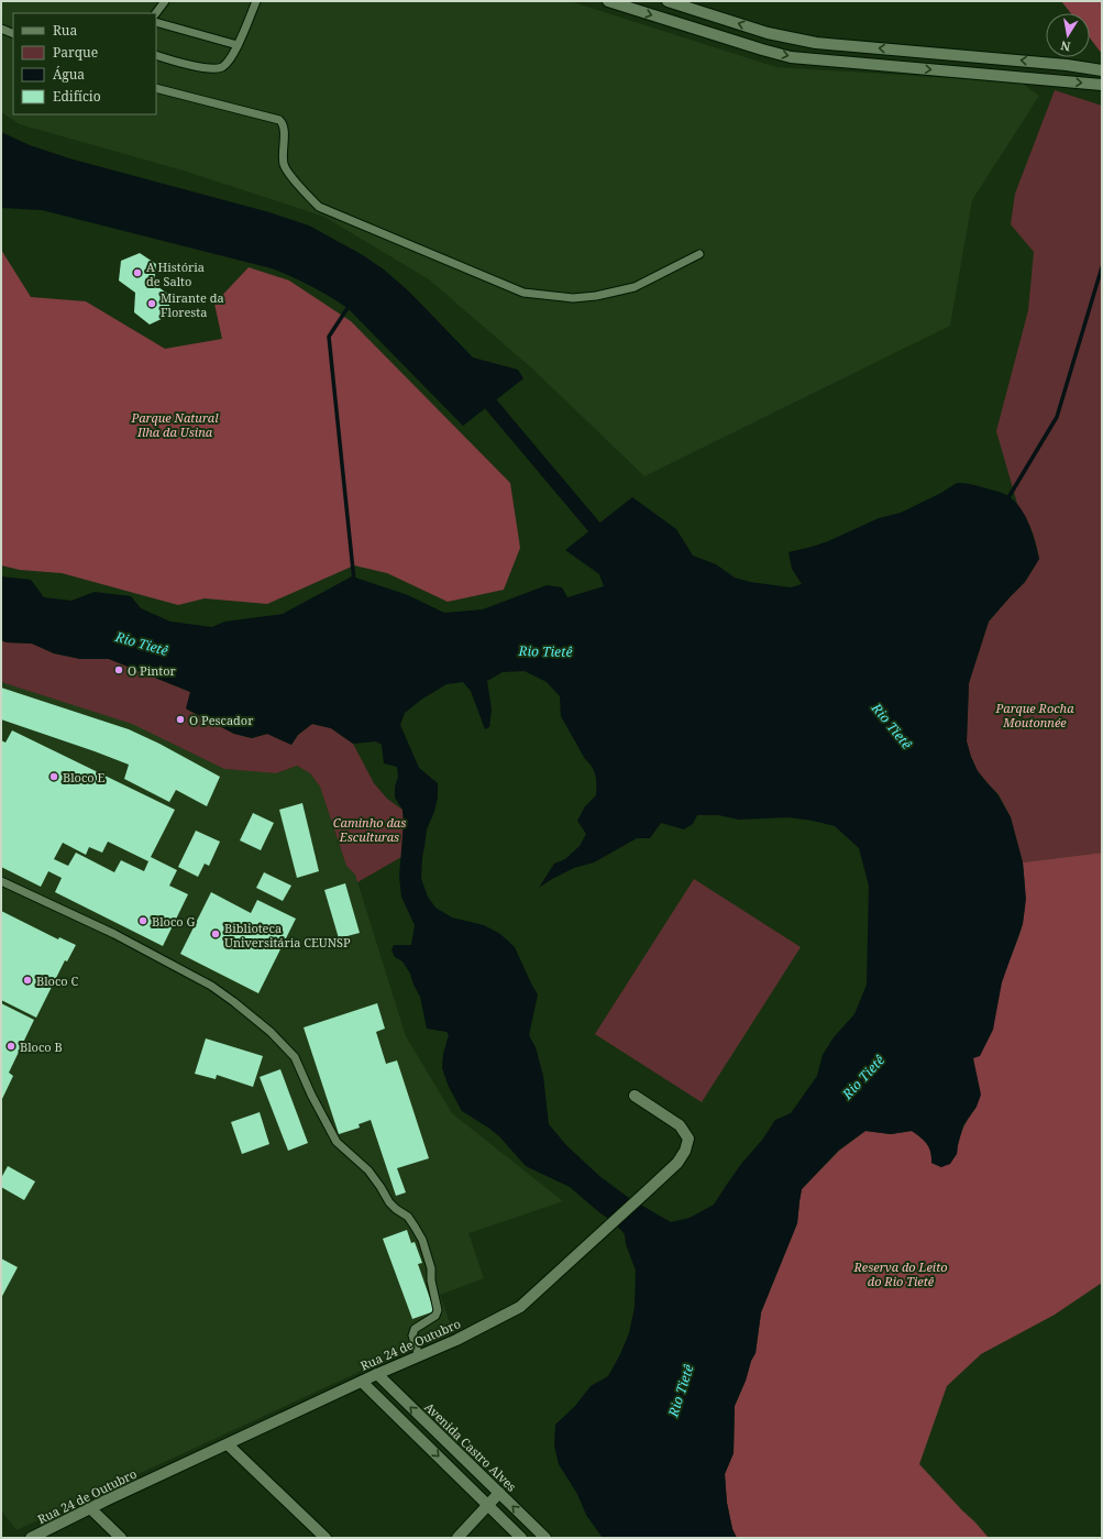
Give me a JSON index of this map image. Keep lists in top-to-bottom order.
{
  "streets": {
    "street": ["Rua 24 de Outubro", "Avenida Castro Alves"]
  },
  "crossings": [
    ["Rua 24 de Outubro", "Avenida Castro Alves"]
  ],
  "water": ["Rio Tietê"],
  "parks": [
    "Parque Natural Ilha da Usina",
    "Parque Rocha Moutonnée",
    "Caminho das Esculturas",
    "Reserva do Leito do Rio Tietê"
  ],
  "places": [
    "A História de Salto",
    "Mirante da Floresta",
    "O Pintor",
    "O Pescador",
    "Bloco E",
    "Bloco G",
    "Biblioteca Universitária CEUNSP",
    "Bloco C",
    "Bloco B"
  ],
  "legend": [
    "Rua",
    "Parque",
    "Água",
    "Edifício"
  ],
  "north": "bottom"
}
